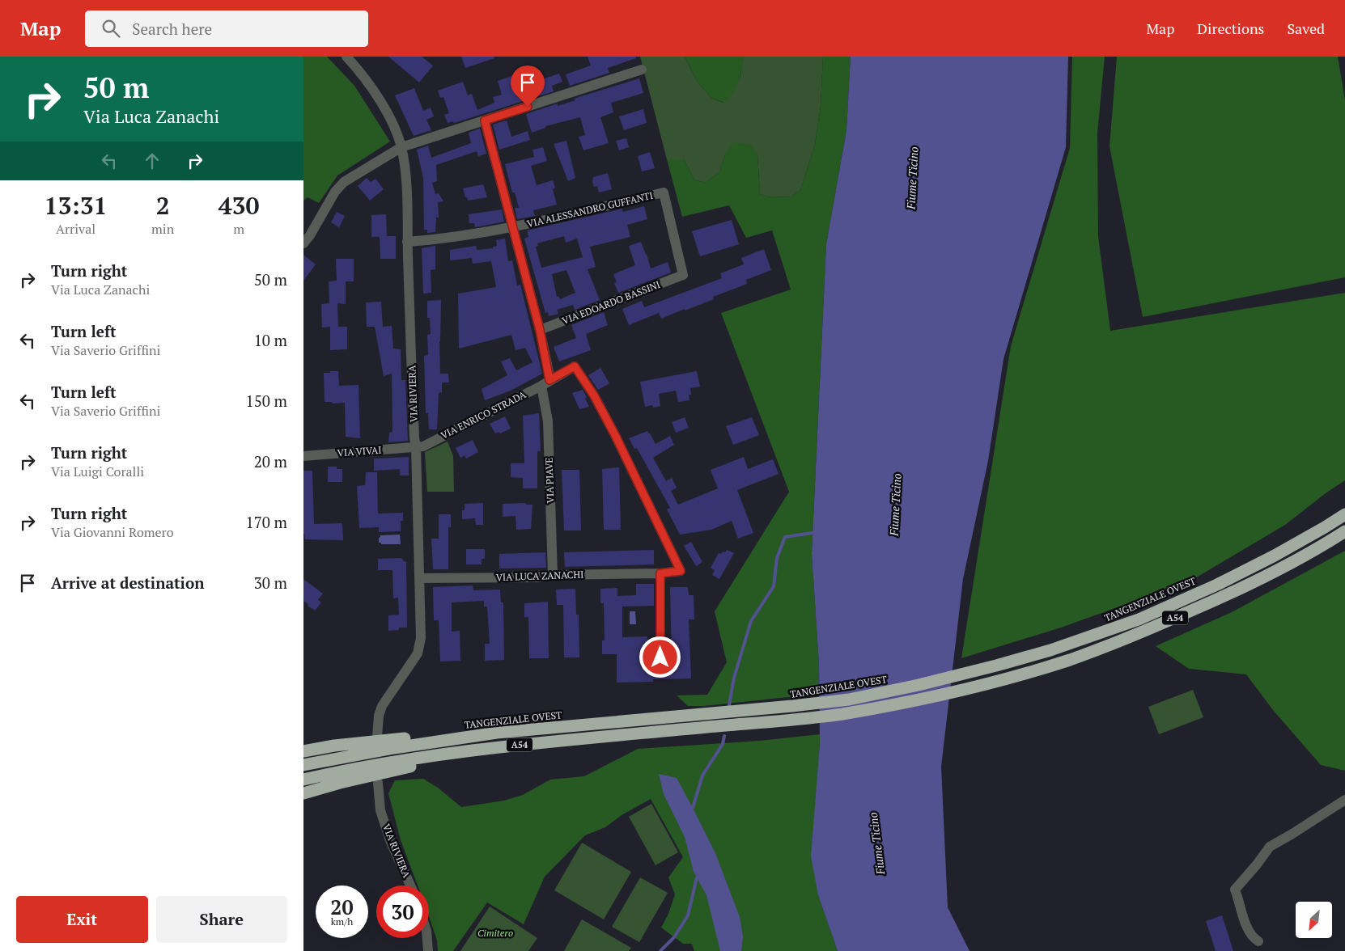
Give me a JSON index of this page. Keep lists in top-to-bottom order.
{
  "streets": {
    "highway": ["TANGENZIALE OVEST", "A54"],
    "street": [
      "VIA ALESSANDRO GUFFANTI",
      "VIA EDOARDO BASSINI",
      "VIA RIVIERA",
      "VIA ENRICO STRADA",
      "VIA VIVAI",
      "VIA PIAVE",
      "VIA LUCA ZANACHI"
    ]
  },
  "crossings": [
    ["VIA ALESSANDRO GUFFANTI", "VIA EDOARDO BASSINI"],
    ["VIA ALESSANDRO GUFFANTI", "VIA RIVIERA"],
    ["VIA ALESSANDRO GUFFANTI", "VIA PIAVE"],
    ["VIA EDOARDO BASSINI", "VIA PIAVE"],
    ["VIA RIVIERA", "VIA ENRICO STRADA"],
    ["VIA RIVIERA", "VIA VIVAI"],
    ["VIA RIVIERA", "VIA LUCA ZANACHI"],
    ["VIA ENRICO STRADA", "VIA VIVAI"],
    ["VIA ENRICO STRADA", "VIA PIAVE"],
    ["VIA ENRICO STRADA", "VIA LUCA ZANACHI"],
    ["VIA PIAVE", "VIA LUCA ZANACHI"]
  ],
  "water": ["Fiume Ticino"],
  "parks": ["Cimitero"],
  "north": "bottom left",
  "page": {
    "header": "Map",
    "search": "Search here",
    "nav": ["Map", "Directions", "Saved"],
    "turn": ["50 m", "Via Luca Zanachi"],
    "eta": [
      "13:31",
      "Arrival",
      "2",
      "min",
      "430",
      "m"
    ],
    "list": [
      {
        "name": "Turn right",
        "note": "Via Luca Zanachi",
        "value": "50 m"
      },
      {
        "name": "Turn left",
        "note": "Via Saverio Griffini",
        "value": "10 m"
      },
      {
        "name": "Turn left",
        "note": "Via Saverio Griffini",
        "value": "150 m"
      },
      {
        "name": "Turn right",
        "note": "Via Luigi Coralli",
        "value": "20 m"
      },
      {
        "name": "Turn right",
        "note": "Via Giovanni Romero",
        "value": "170 m"
      },
      {
        "name": "Arrive at destination",
        "value": "30 m"
      }
    ],
    "speed": "20 km/h",
    "limit": "30",
    "buttons": ["Exit", "Share"]
  }
}
